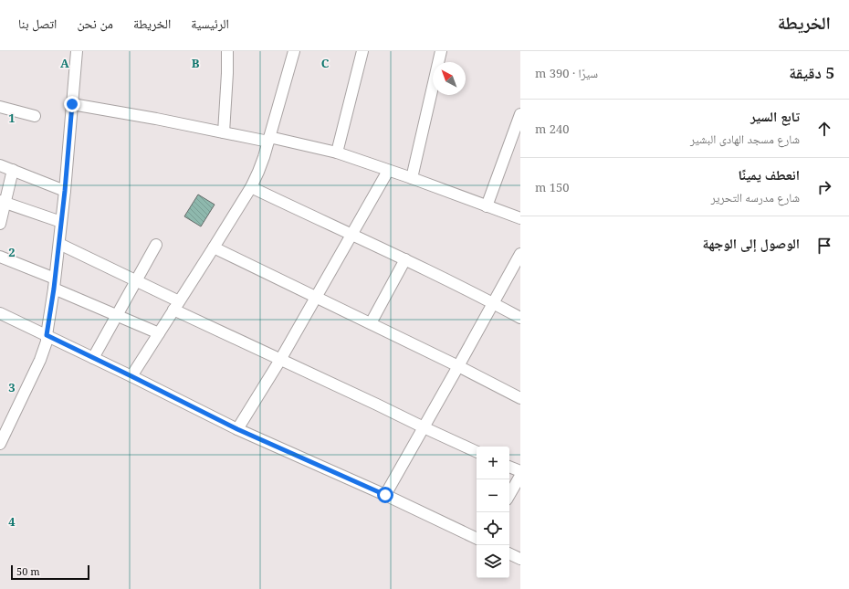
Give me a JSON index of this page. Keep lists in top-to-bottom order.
{
  "scale_bar": "50 m",
  "north": "top left",
  "page": {
    "header": "الخريطة",
    "nav": [
      "الرئيسية",
      "الخريطة",
      "من نحن",
      "اتصل بنا"
    ],
    "heading": ["5 دقيقة", "سيرًا · 390 m"],
    "list": [
      ["تابع السير", "شارع مسجد الهادى البشير", "240 m"],
      ["انعطف يمينًا", "شارع مدرسه التحرير", "150 m"],
      "الوصول إلى الوجهة"
    ],
    "map_buttons": ["+", "−"],
    "scale": "50 m"
  },
  "grid": {
    "columns": ["A", "B", "C"],
    "rows": [
      "1",
      "2",
      "3",
      "4"
    ]
  }
}
